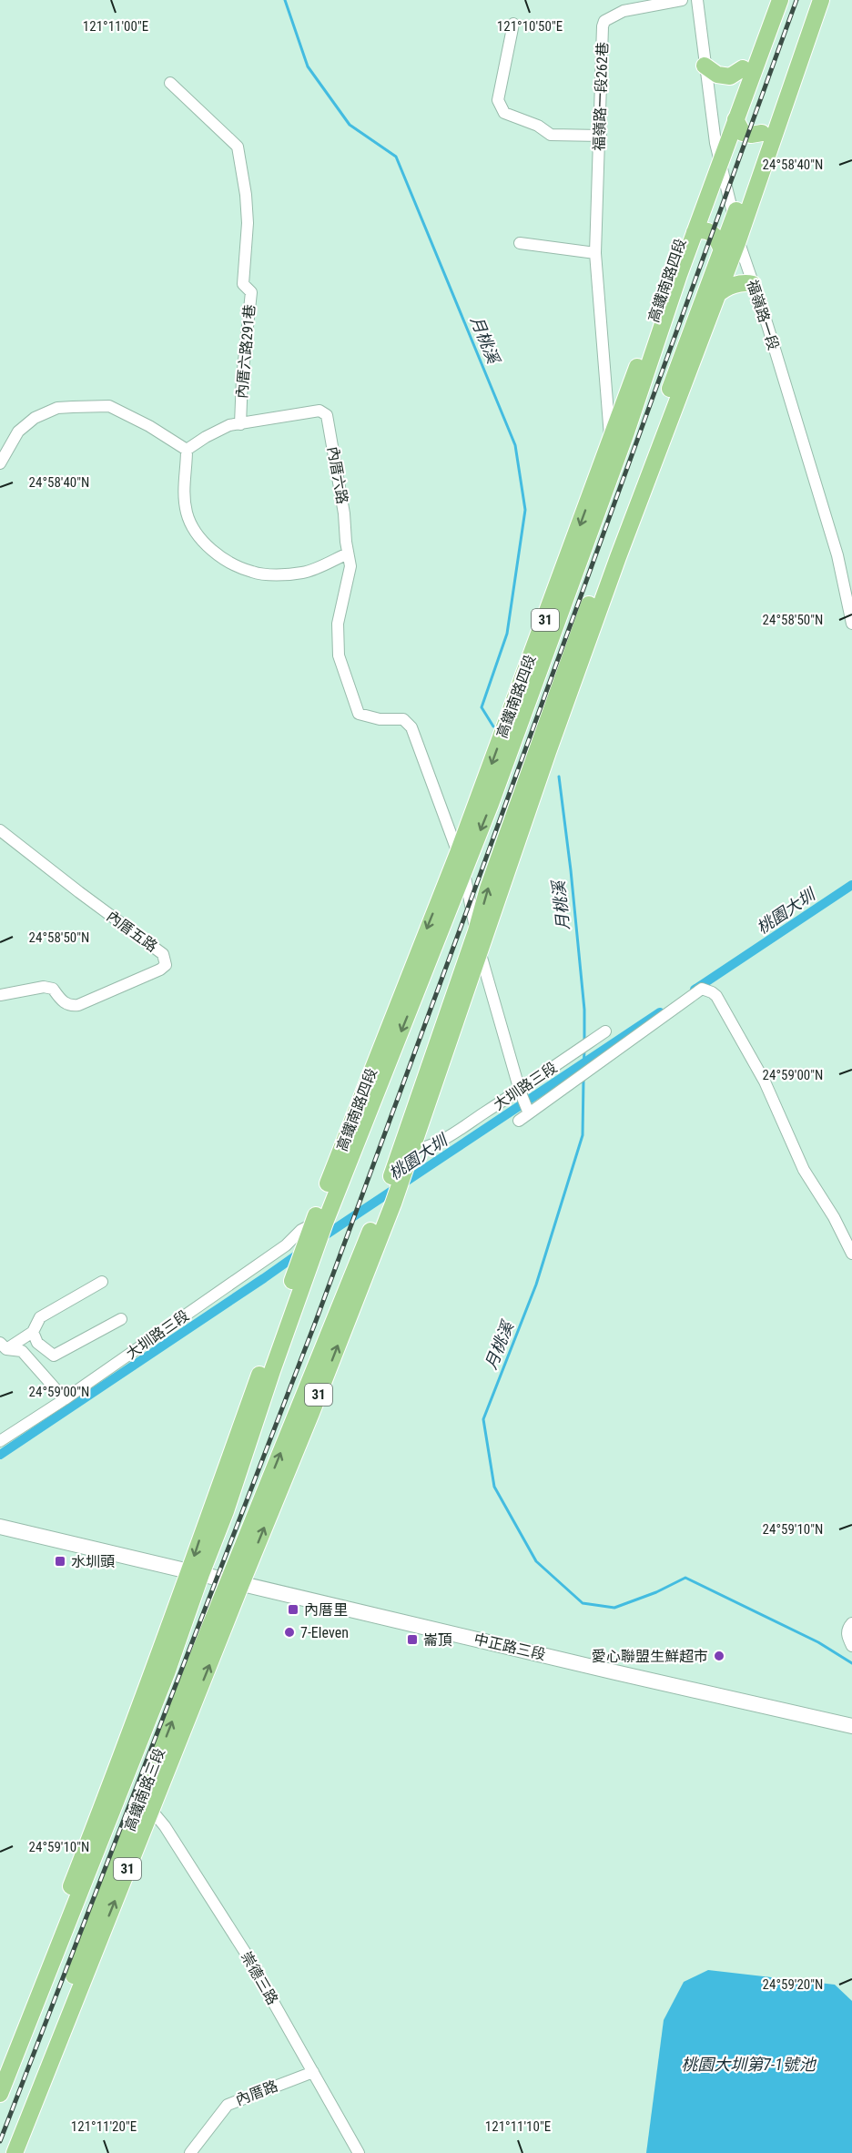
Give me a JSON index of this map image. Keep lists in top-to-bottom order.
{
  "streets": {
    "main road": [
      "高鐵南路四段",
      "31",
      "中正路三段",
      "高鐵南路三段"
    ],
    "street": [
      "福嶺路一段262巷",
      "福嶺路一段",
      "內厝六路291巷",
      "內厝六路",
      "內厝五路",
      "大圳路三段",
      "崇德三路",
      "內厝路"
    ]
  },
  "crossings": [
    ["福嶺路一段262巷", "高鐵南路四段"],
    ["高鐵南路四段", "福嶺路一段"],
    ["高鐵南路四段", "內厝六路"],
    ["高鐵南路四段", "31"],
    ["高鐵南路四段", "大圳路三段"],
    ["福嶺路一段", "31"],
    ["內厝六路291巷", "內厝六路"],
    ["31", "大圳路三段"],
    ["31", "中正路三段"],
    ["31", "高鐵南路三段"],
    ["中正路三段", "高鐵南路三段"],
    ["高鐵南路三段", "崇德三路"],
    ["崇德三路", "內厝路"]
  ],
  "water": ["月桃溪", "桃園大圳", "桃園大圳第7-1號池"],
  "places": {
    "transit": ["水圳頭", "內厝里", "崙頂"],
    "other": ["7-Eleven", "愛心聯盟生鮮超市"]
  },
  "coordinates": [
    "121°11'00\"E",
    "121°10'50\"E",
    "24°58'40\"N",
    "24°58'50\"N",
    "24°59'00\"N",
    "24°59'10\"N",
    "24°59'20\"N",
    "121°11'20\"E",
    "121°11'10\"E"
  ]
}
